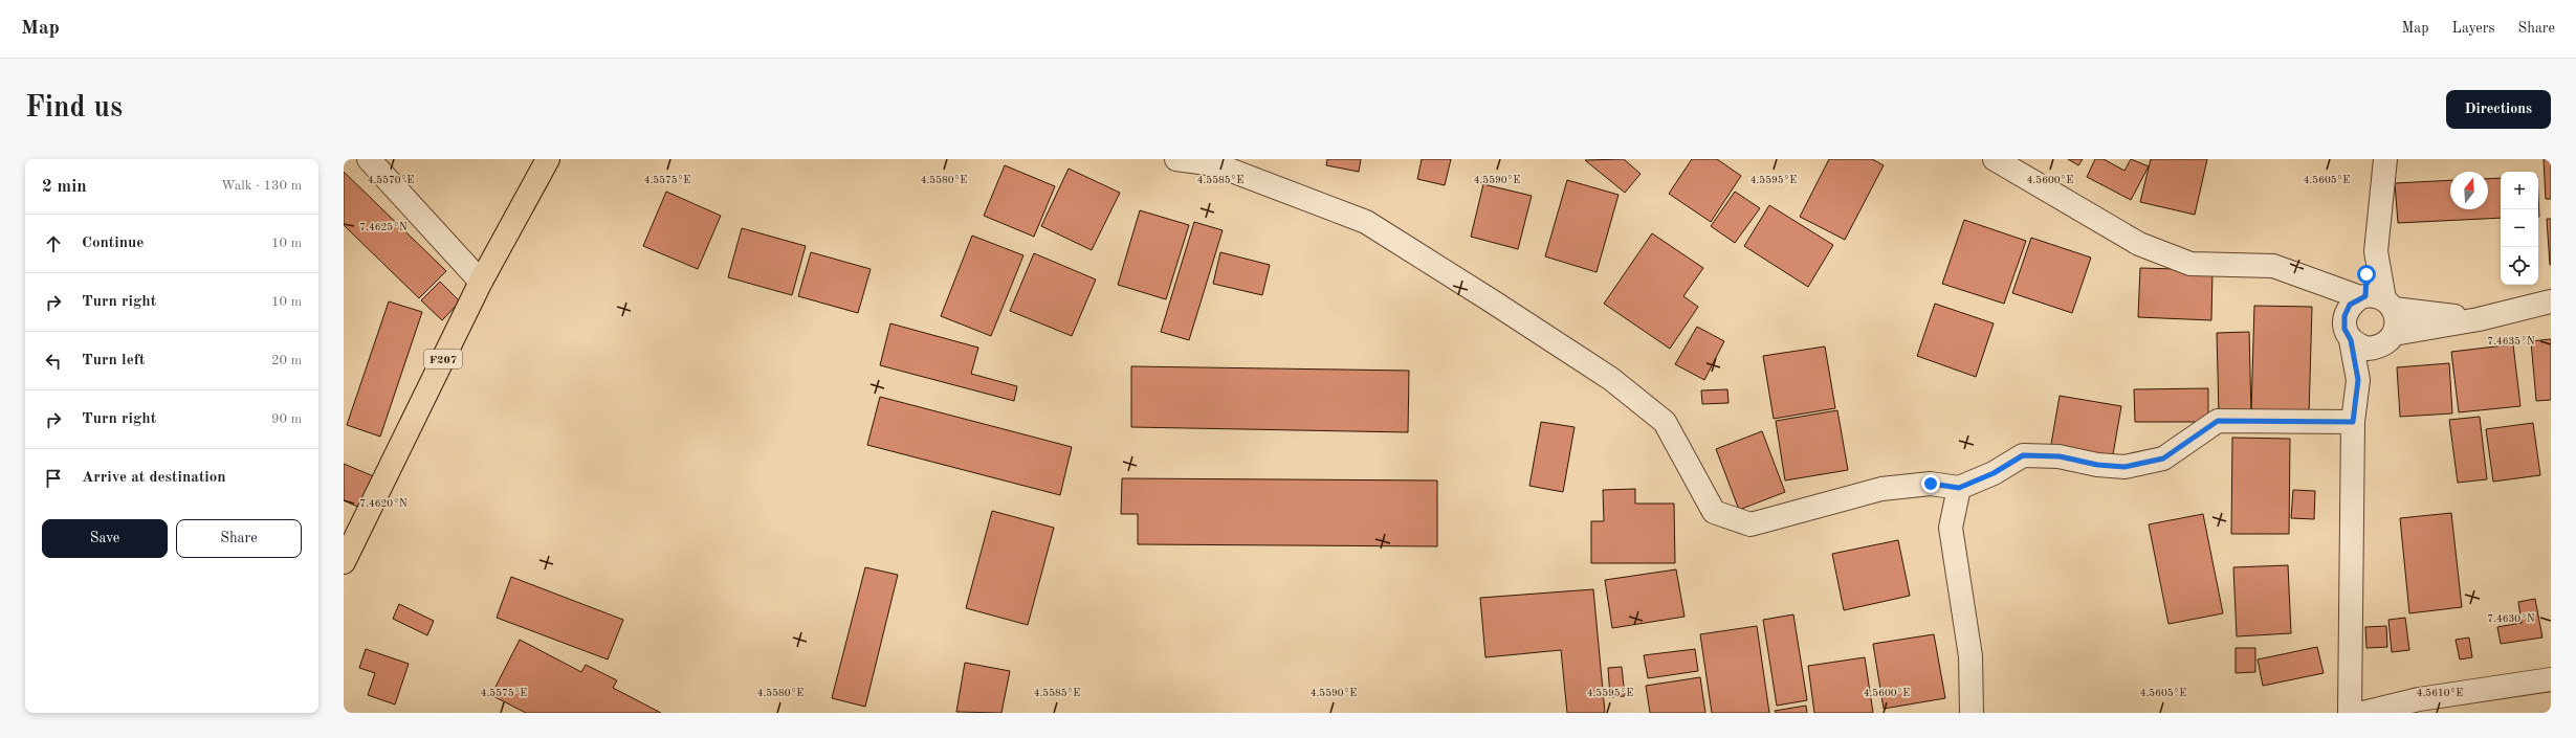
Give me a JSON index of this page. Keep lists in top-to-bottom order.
{
  "streets": {
    "main road": ["F207"]
  },
  "north": "top",
  "page": {
    "header": "Map",
    "nav": ["Map", "Layers", "Share"],
    "buttons": [
      "Directions",
      ["Save", "Share"]
    ],
    "title": "Find us",
    "heading": ["2 min", "Walk · 130 m"],
    "map_buttons": ["+", "−"],
    "list": [
      ["Continue", "10 m"],
      ["Turn right", "10 m"],
      ["Turn left", "20 m"],
      ["Turn right", "90 m"],
      "Arrive at destination"
    ]
  },
  "coordinates": [
    "4.5570°E",
    "4.5575°E",
    "4.5580°E",
    "4.5585°E",
    "4.5590°E",
    "4.5595°E",
    "4.5600°E",
    "4.5605°E",
    "7.4625°N",
    "7.4635°N",
    "7.4620°N",
    "7.4630°N",
    "4.5610°E"
  ]
}
